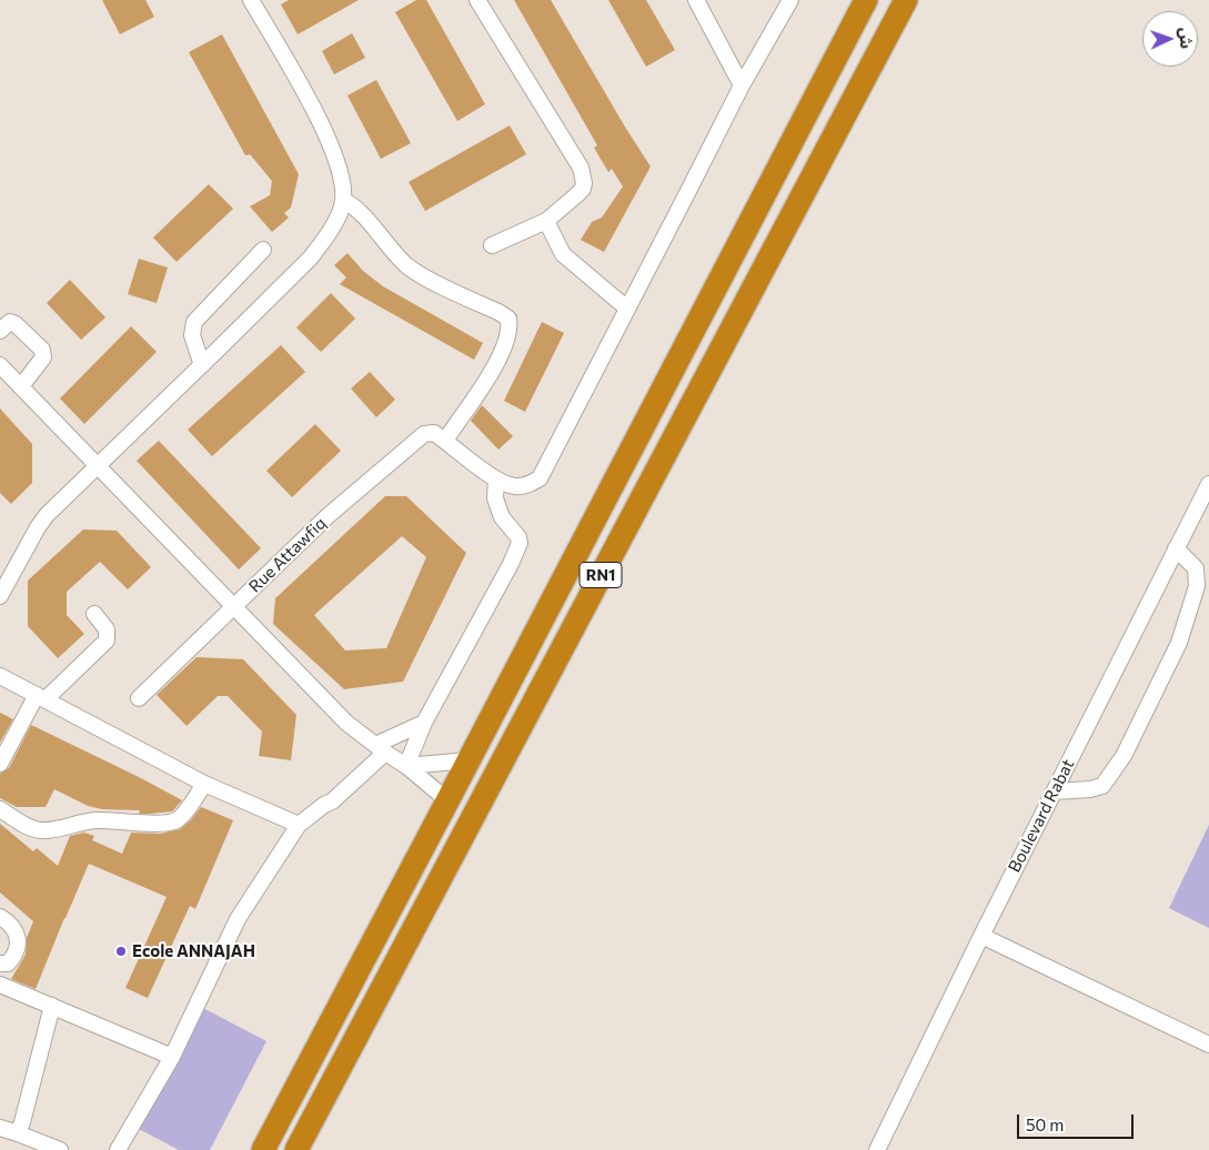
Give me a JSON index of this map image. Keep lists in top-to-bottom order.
{
  "streets": {
    "highway": ["RN1"],
    "street": ["Rue Attawfiq", "Boulevard Rabat"]
  },
  "places": ["Ecole ANNAJAH"],
  "scale_bar": "50 m",
  "north": "right"
}
